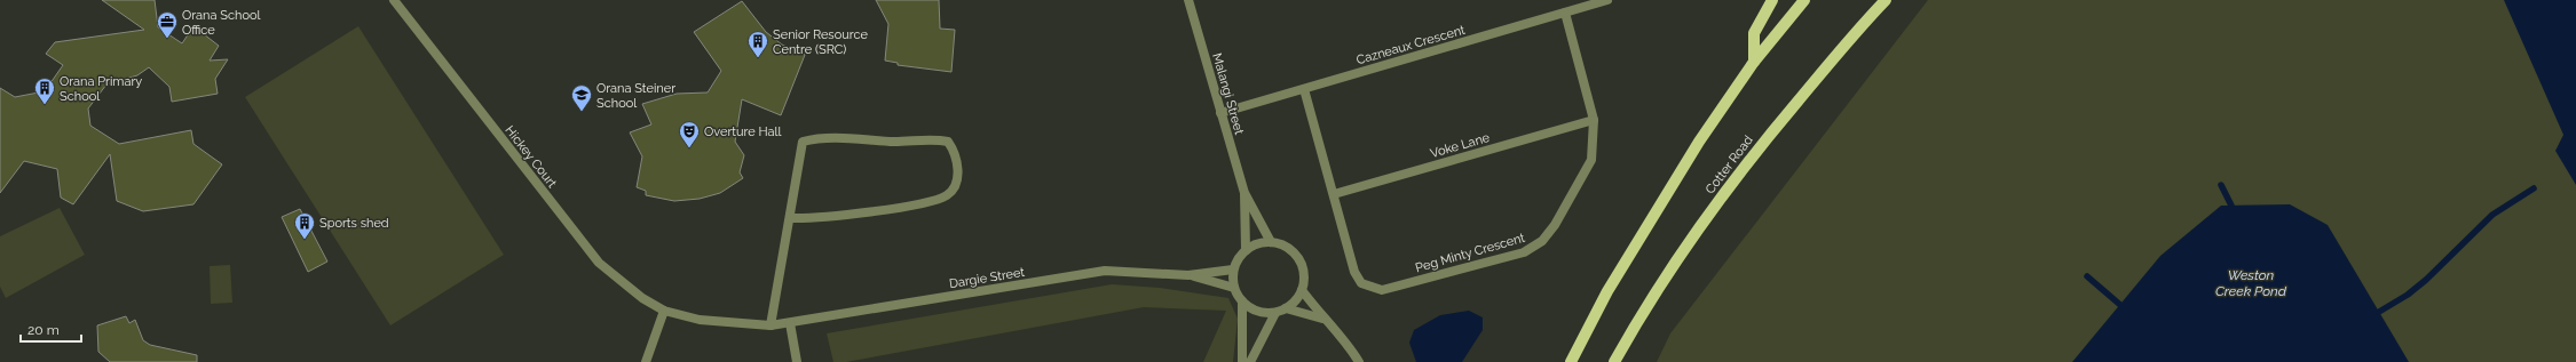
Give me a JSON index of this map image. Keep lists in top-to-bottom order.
{
  "streets": {
    "main road": ["Cotter Road"],
    "street": [
      "Cazneaux Crescent",
      "Malangi Street",
      "Voke Lane",
      "Hickey Court",
      "Peg Minty Crescent",
      "Dargie Street"
    ]
  },
  "crossings": [
    ["Cazneaux Crescent", "Malangi Street"],
    ["Cazneaux Crescent", "Peg Minty Crescent"],
    ["Malangi Street", "Dargie Street"],
    ["Voke Lane", "Peg Minty Crescent"],
    ["Hickey Court", "Dargie Street"]
  ],
  "water": ["Weston Creek Pond"],
  "places": {
    "office": ["Orana School Office"],
    "building": ["Senior Resource Centre (SRC)", "Orana Primary School", "Sports shed"],
    "school or university": ["Orana Steiner School"],
    "theatre": ["Overture Hall"]
  },
  "scale_bar": "20 m"
}
